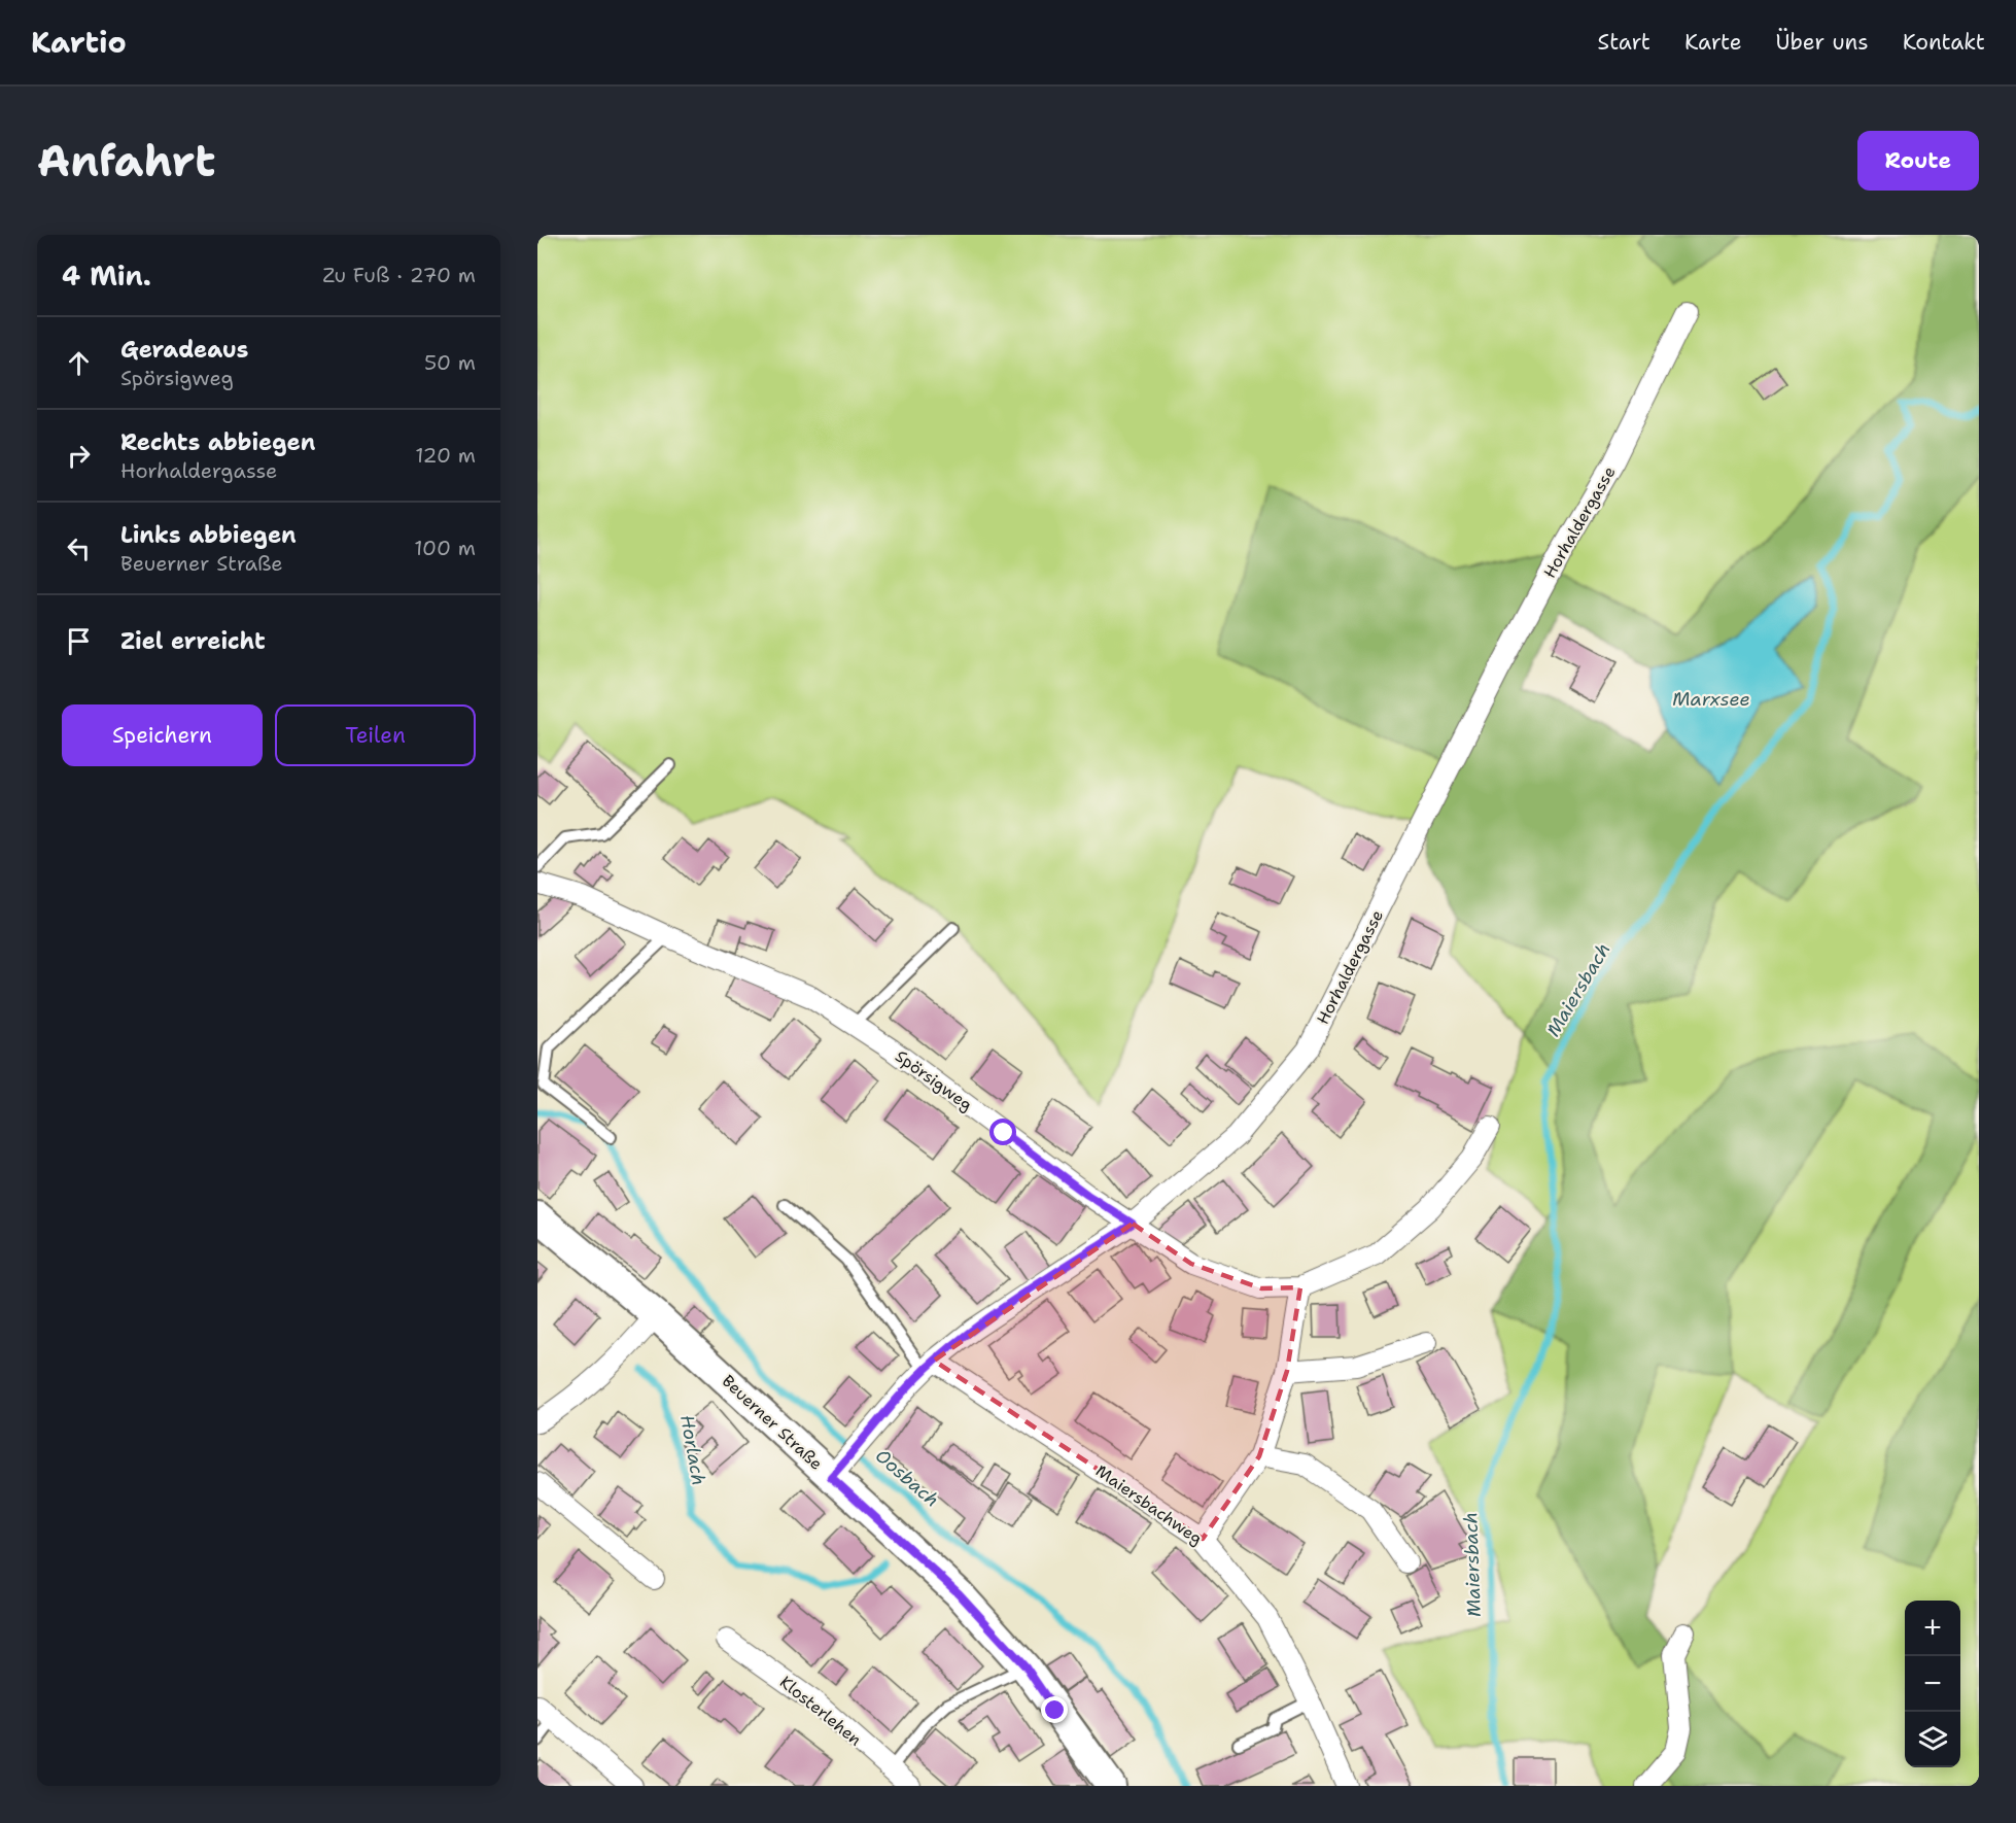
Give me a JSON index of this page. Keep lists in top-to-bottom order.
{
  "streets": {
    "main road": ["Beuerner Straße"],
    "street": [
      "Horhaldergasse",
      "Spörsigweg",
      "Maiersbachweg",
      "Klosterlehen"
    ]
  },
  "crossings": [
    ["Horhaldergasse", "Spörsigweg"],
    ["Horhaldergasse", "Beuerner Straße"],
    ["Horhaldergasse", "Maiersbachweg"]
  ],
  "water": [
    "Marxsee",
    "Maiersbach",
    "Horlach",
    "Oosbach"
  ],
  "page": {
    "header": "Kartio",
    "nav": [
      "Start",
      "Karte",
      "Über uns",
      "Kontakt"
    ],
    "buttons": [
      "Route",
      ["Speichern", "Teilen"]
    ],
    "title": "Anfahrt",
    "heading": ["4 Min.", "Zu Fuß · 270 m"],
    "list": [
      ["Geradeaus", "Spörsigweg", "50 m"],
      ["Rechts abbiegen", "Horhaldergasse", "120 m"],
      ["Links abbiegen", "Beuerner Straße", "100 m"],
      "Ziel erreicht"
    ],
    "map_buttons": ["+", "−"]
  }
}
